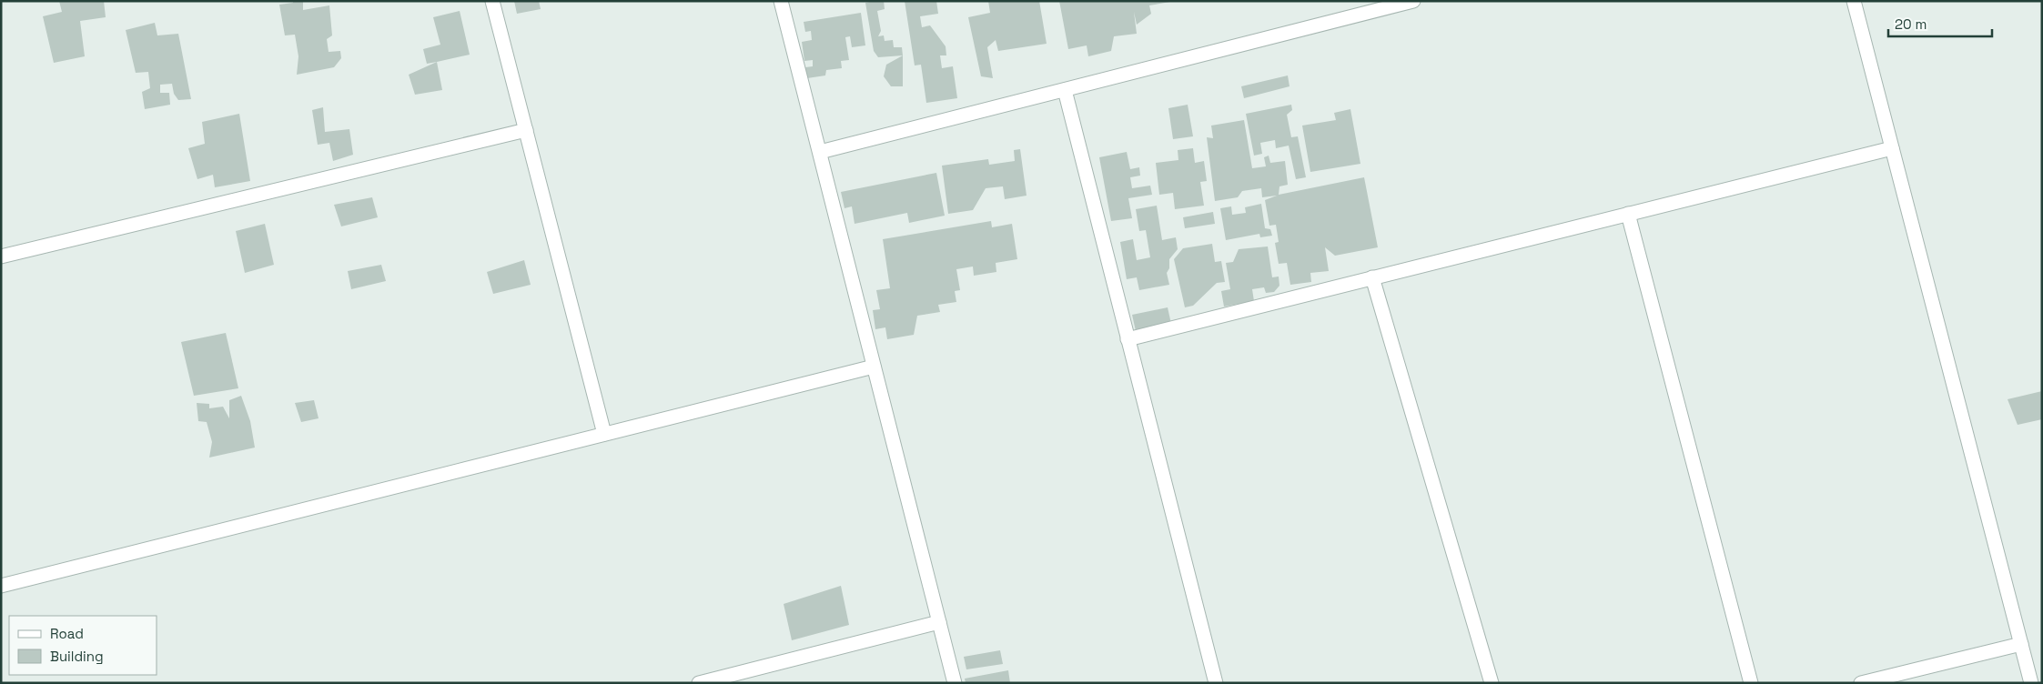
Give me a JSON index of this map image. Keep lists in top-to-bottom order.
{
  "legend": ["Road", "Building"],
  "scale_bar": "20 m"
}
